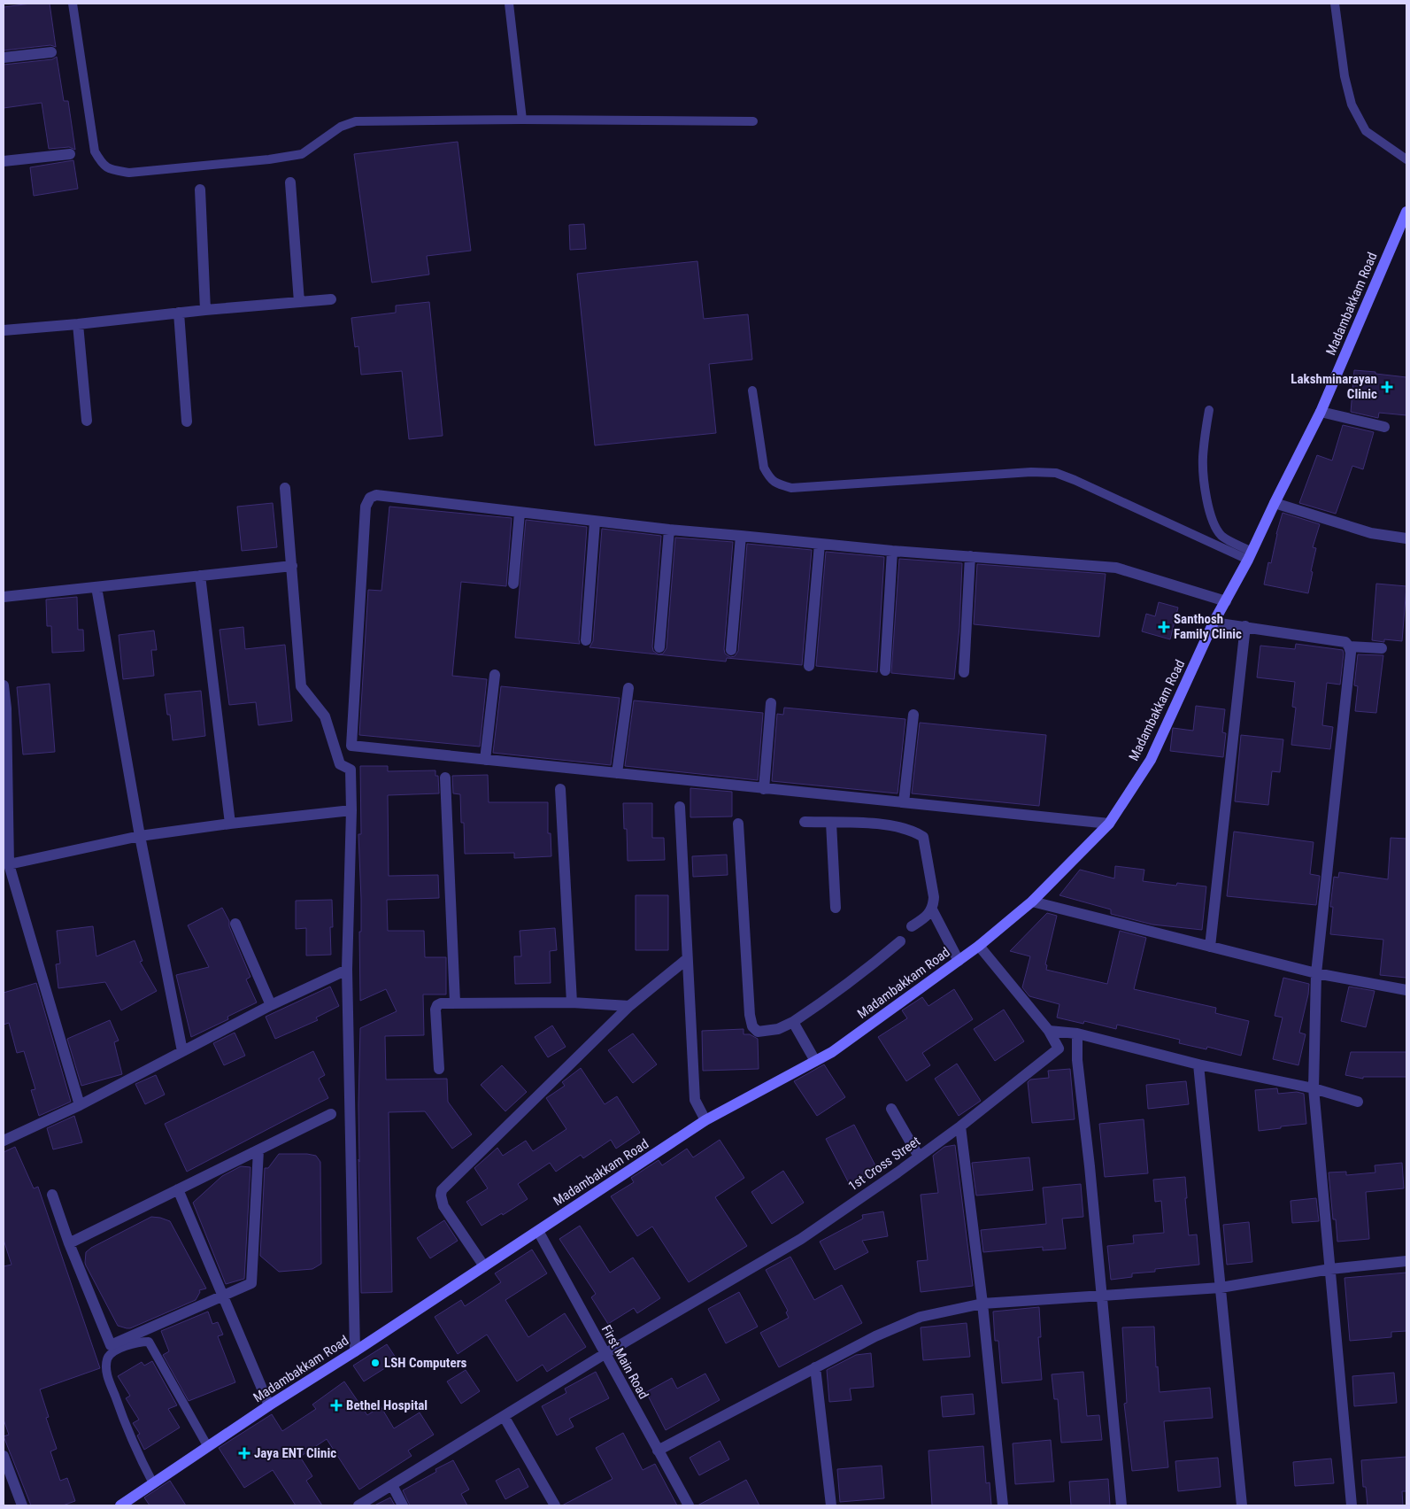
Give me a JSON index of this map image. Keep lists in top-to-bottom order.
{
  "streets": {
    "street": ["Madambakkam Road", "1st Cross Street", "First Main Road"]
  },
  "crossings": [
    ["Madambakkam Road", "First Main Road"],
    ["1st Cross Street", "First Main Road"]
  ],
  "places": {
    "health": [
      "Lakshminarayan Clinic",
      "Santhosh Family Clinic",
      "Bethel Hospital",
      "Jaya ENT Clinic"
    ],
    "other": ["LSH Computers"]
  }
}
